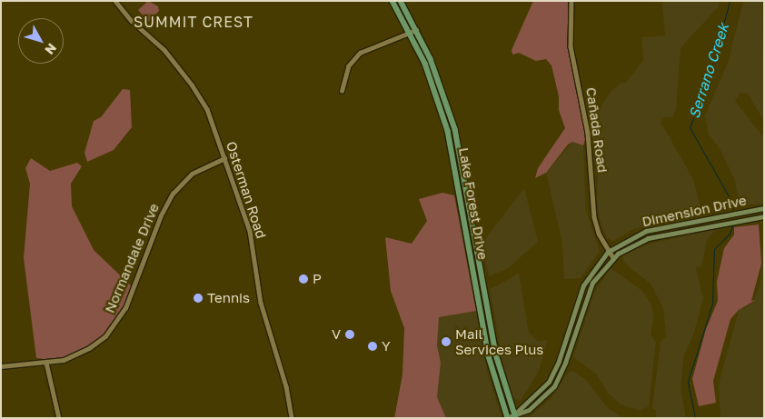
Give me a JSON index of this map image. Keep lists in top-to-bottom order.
{
  "streets": {
    "main road": ["Lake Forest Drive", "Dimension Drive"],
    "street": ["Cañada Road", "Osterman Road", "Normandale Drive"]
  },
  "crossings": [
    ["Cañada Road", "Dimension Drive"],
    ["Osterman Road", "Normandale Drive"],
    ["Lake Forest Drive", "Dimension Drive"]
  ],
  "districts": ["SUMMIT CREST"],
  "water": ["Serrano Creek"],
  "places": [
    "P",
    "Tennis",
    "V",
    "Mail Services Plus",
    "Y"
  ],
  "north": "bottom right"
}
